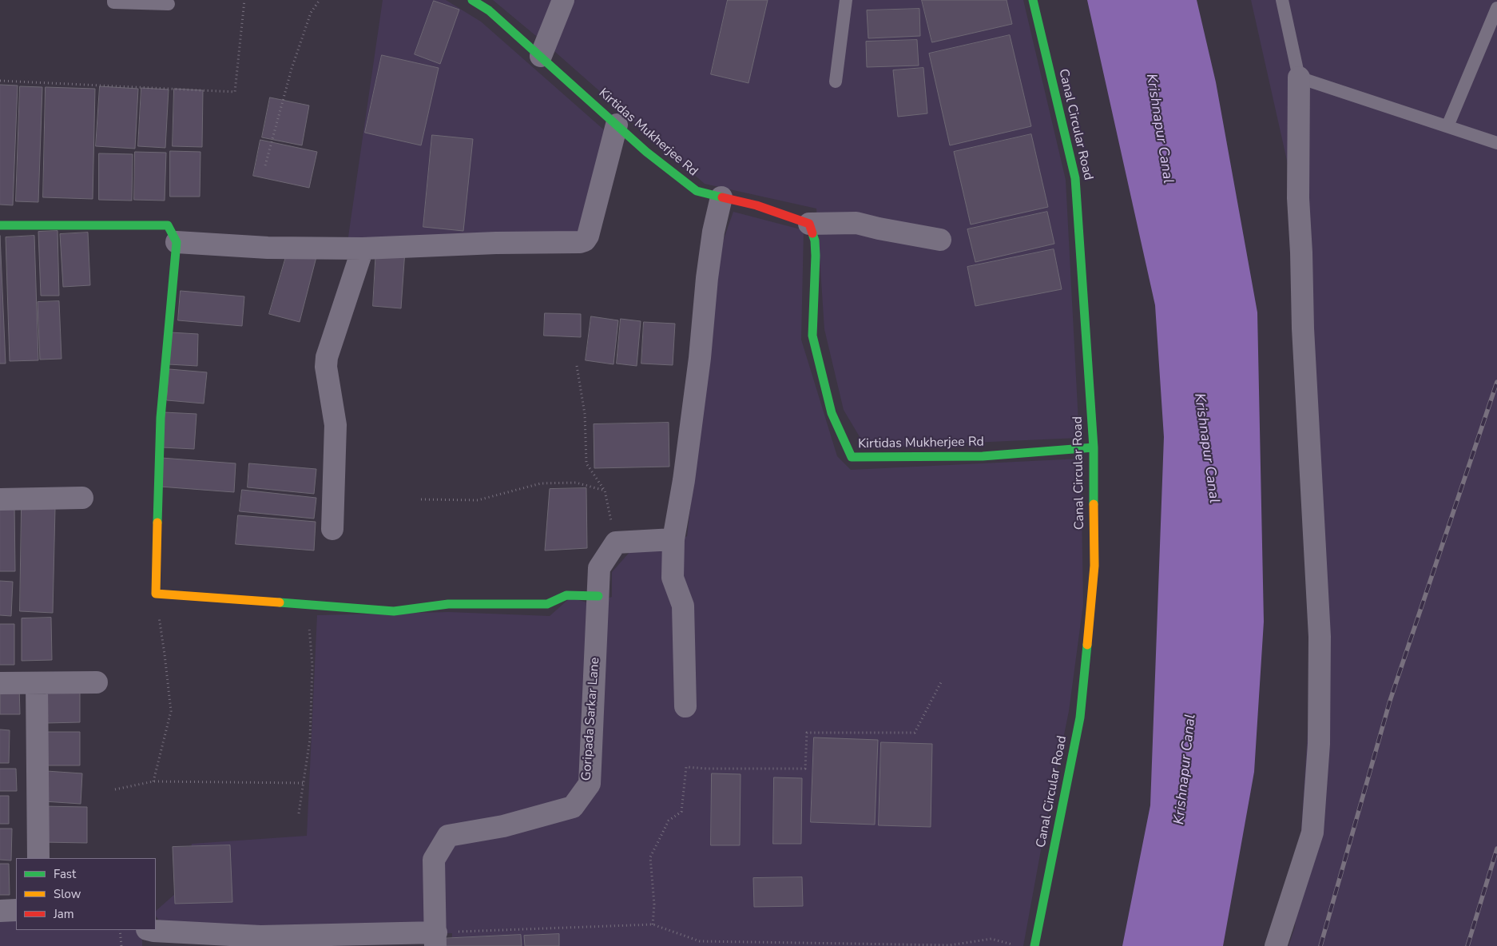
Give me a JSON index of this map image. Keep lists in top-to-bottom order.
{
  "streets": {
    "street": ["Canal Circular Road", "Kirtidas Mukherjee Rd", "Goripada Sarkar Lane"]
  },
  "crossings": [
    ["Canal Circular Road", "Kirtidas Mukherjee Rd"]
  ],
  "water": ["Krishnapur Canal"],
  "legend": ["Fast", "Slow", "Jam"]
}
